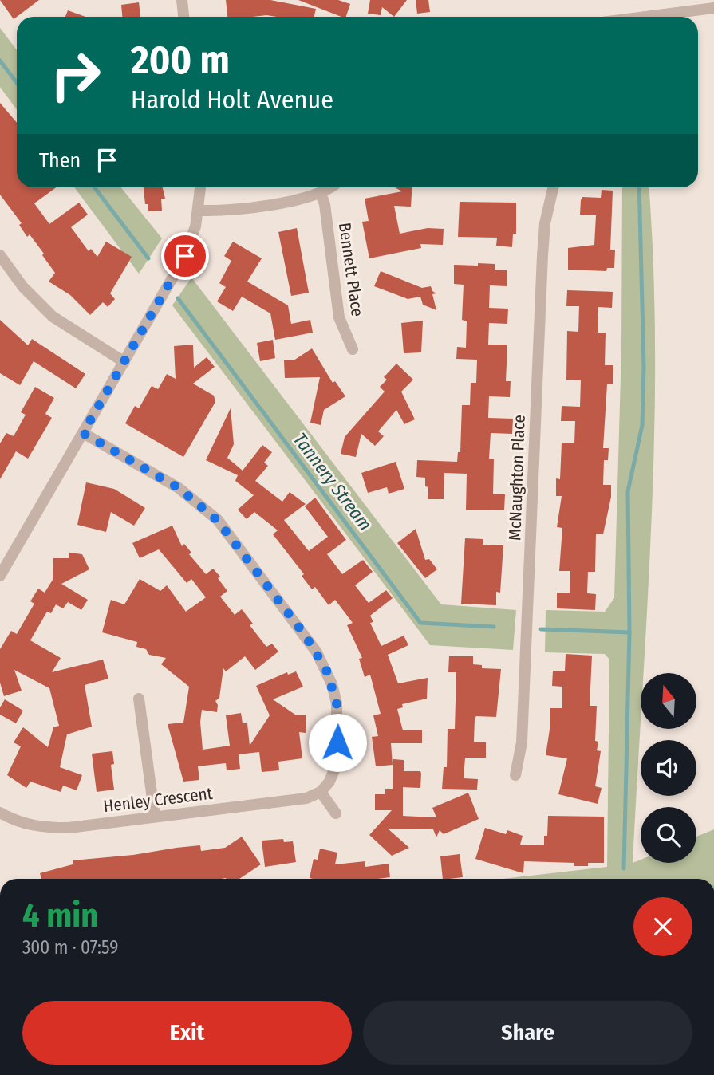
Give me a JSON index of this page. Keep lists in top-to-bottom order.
{
  "streets": {
    "street": ["Bennett Place", "McNaughton Place", "Henley Crescent"]
  },
  "water": ["Tannery Stream"],
  "north": "top",
  "page": {
    "turn": ["200 m", "Harold Holt Avenue"],
    "then": "Then",
    "heading": ["4 min", "300 m · 07:59"],
    "buttons": ["Exit", "Share"]
  }
}
